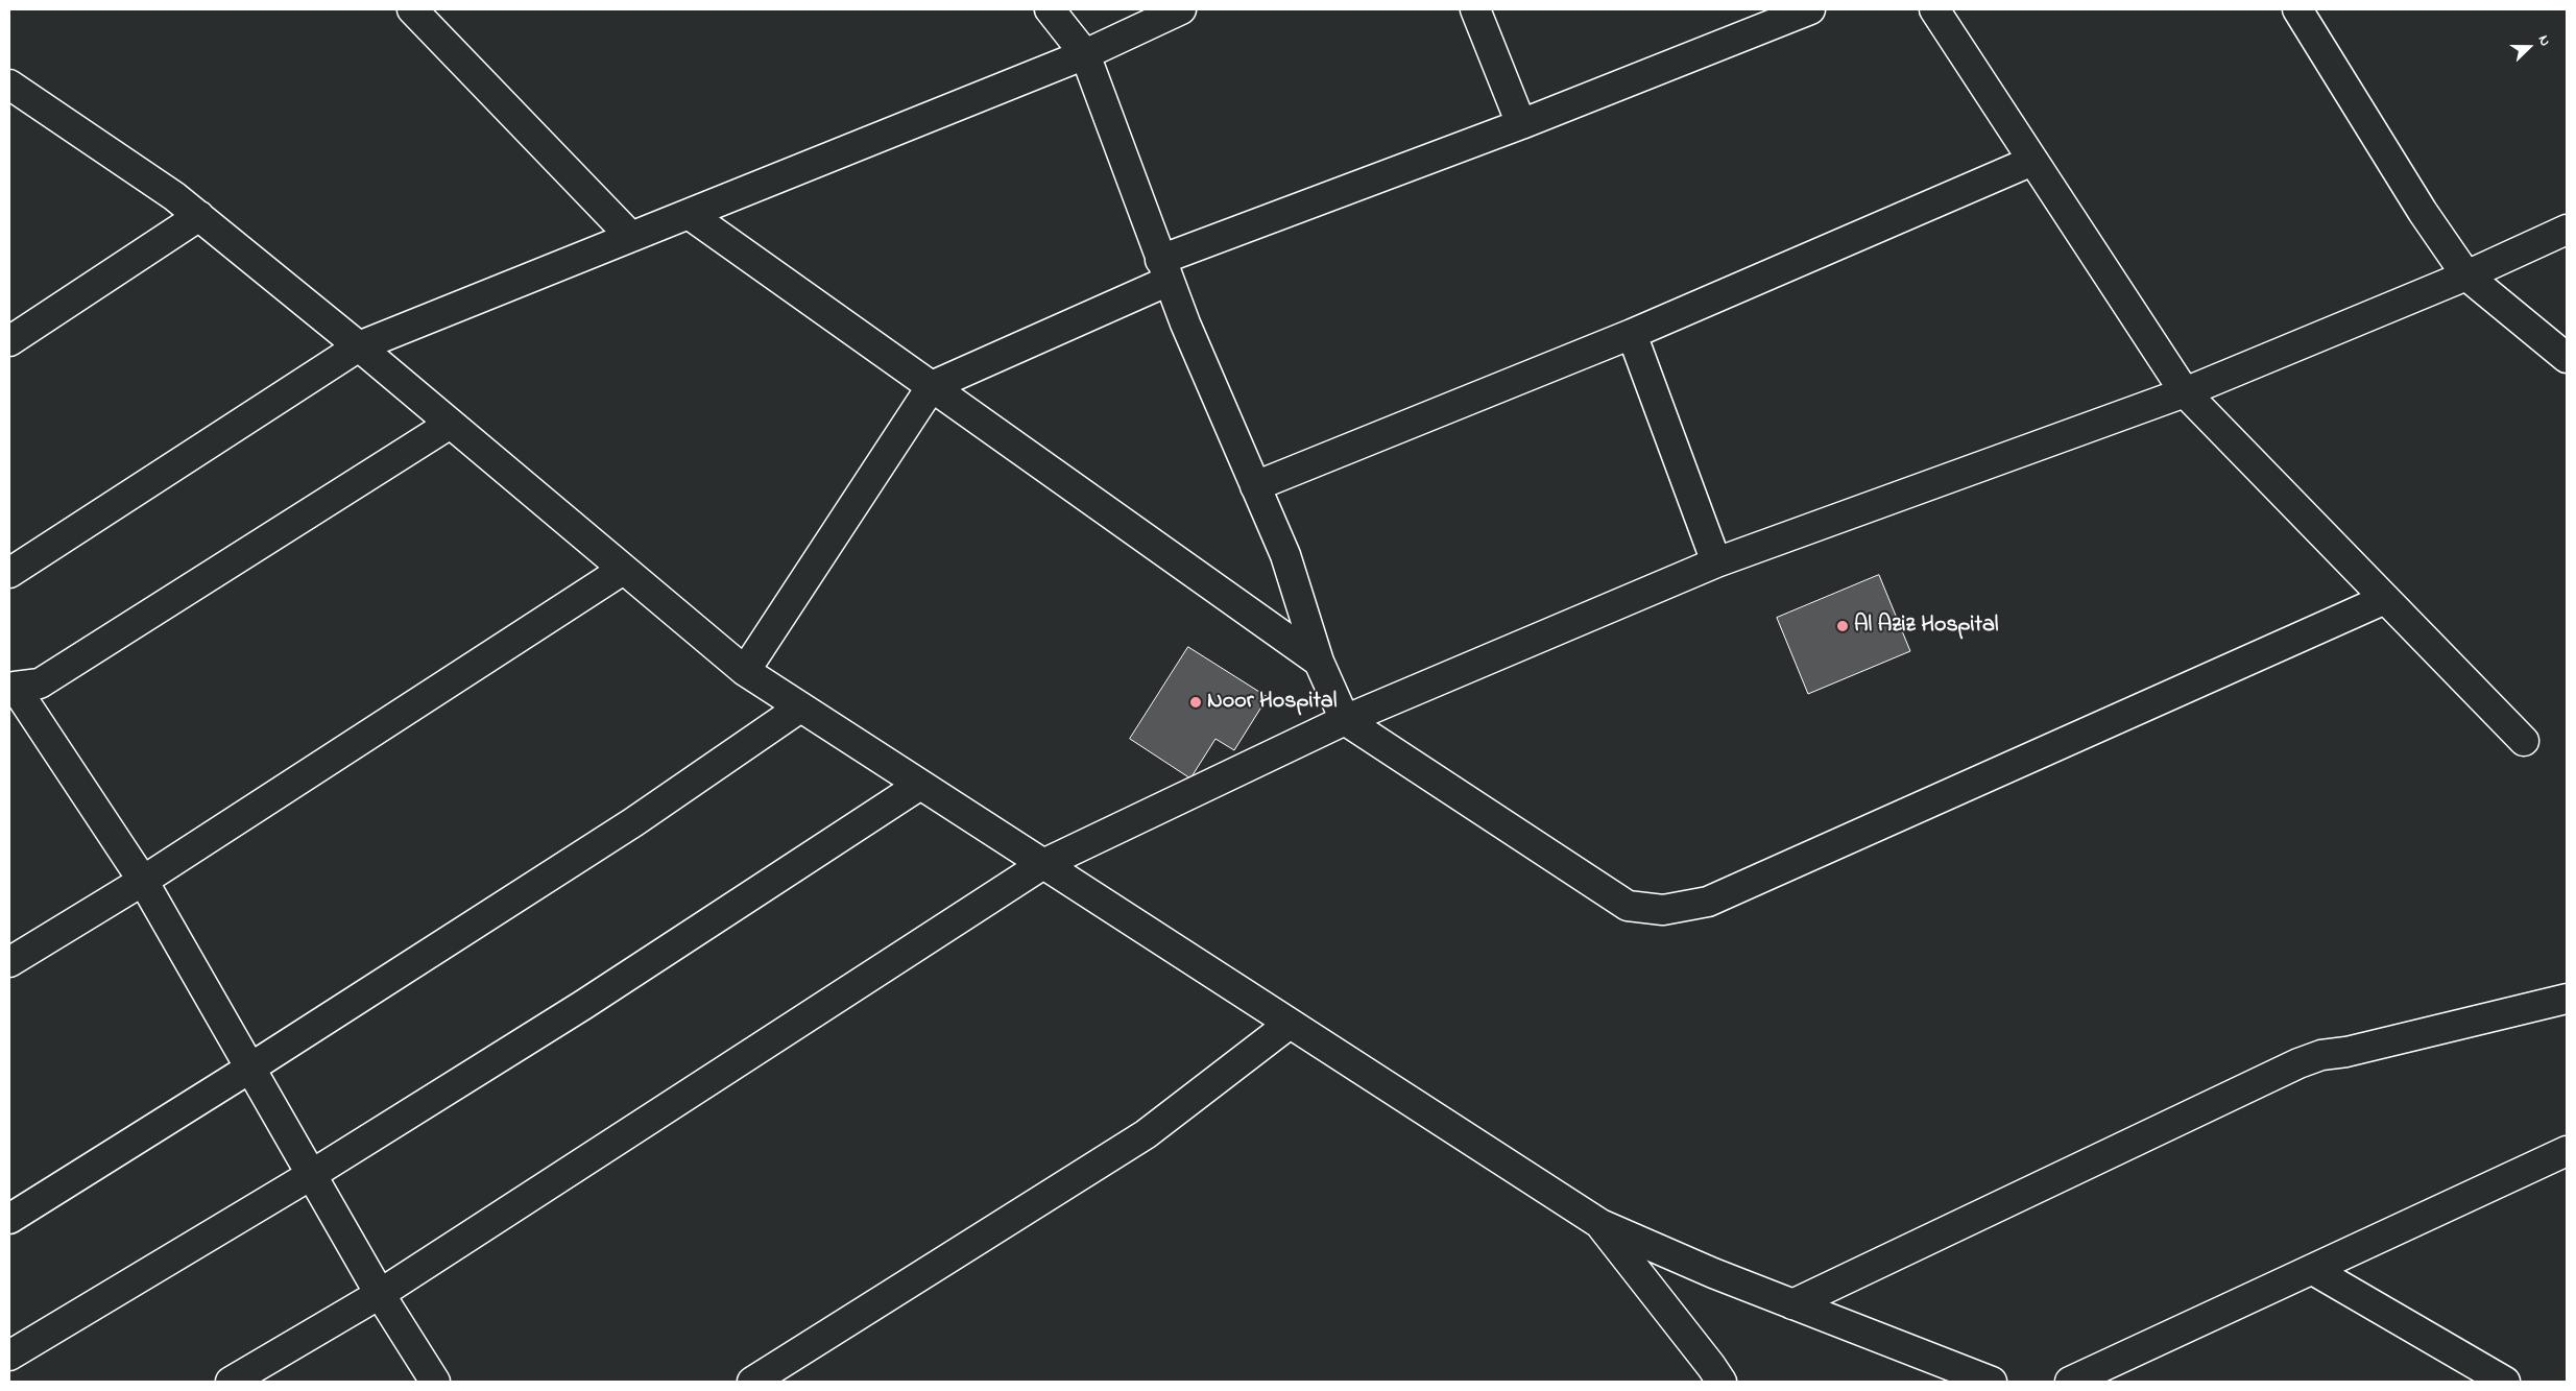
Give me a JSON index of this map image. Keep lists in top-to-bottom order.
{
  "places": ["Al Aziz Hospital", "Noor Hospital"],
  "north": "right"
}
